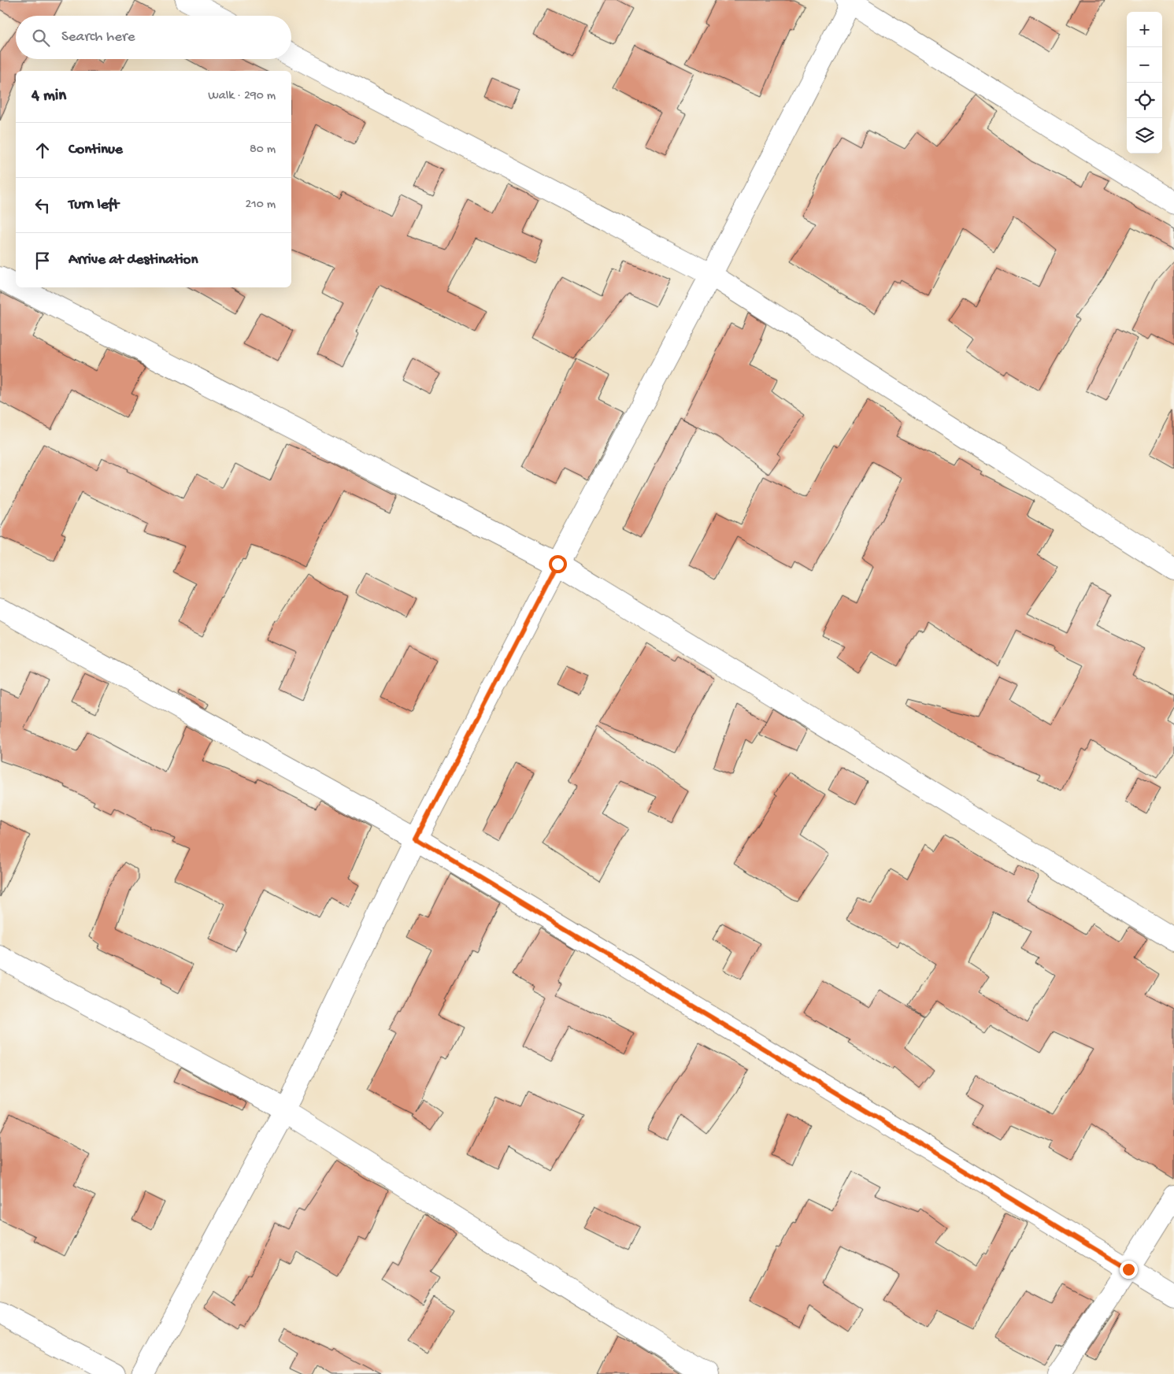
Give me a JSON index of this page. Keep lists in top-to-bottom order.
{
  "page": {
    "map_buttons": ["+", "−"],
    "search": "Search here",
    "heading": ["4 min", "Walk · 290 m"],
    "list": [
      ["Continue", "80 m"],
      ["Turn left", "210 m"],
      "Arrive at destination"
    ]
  }
}
